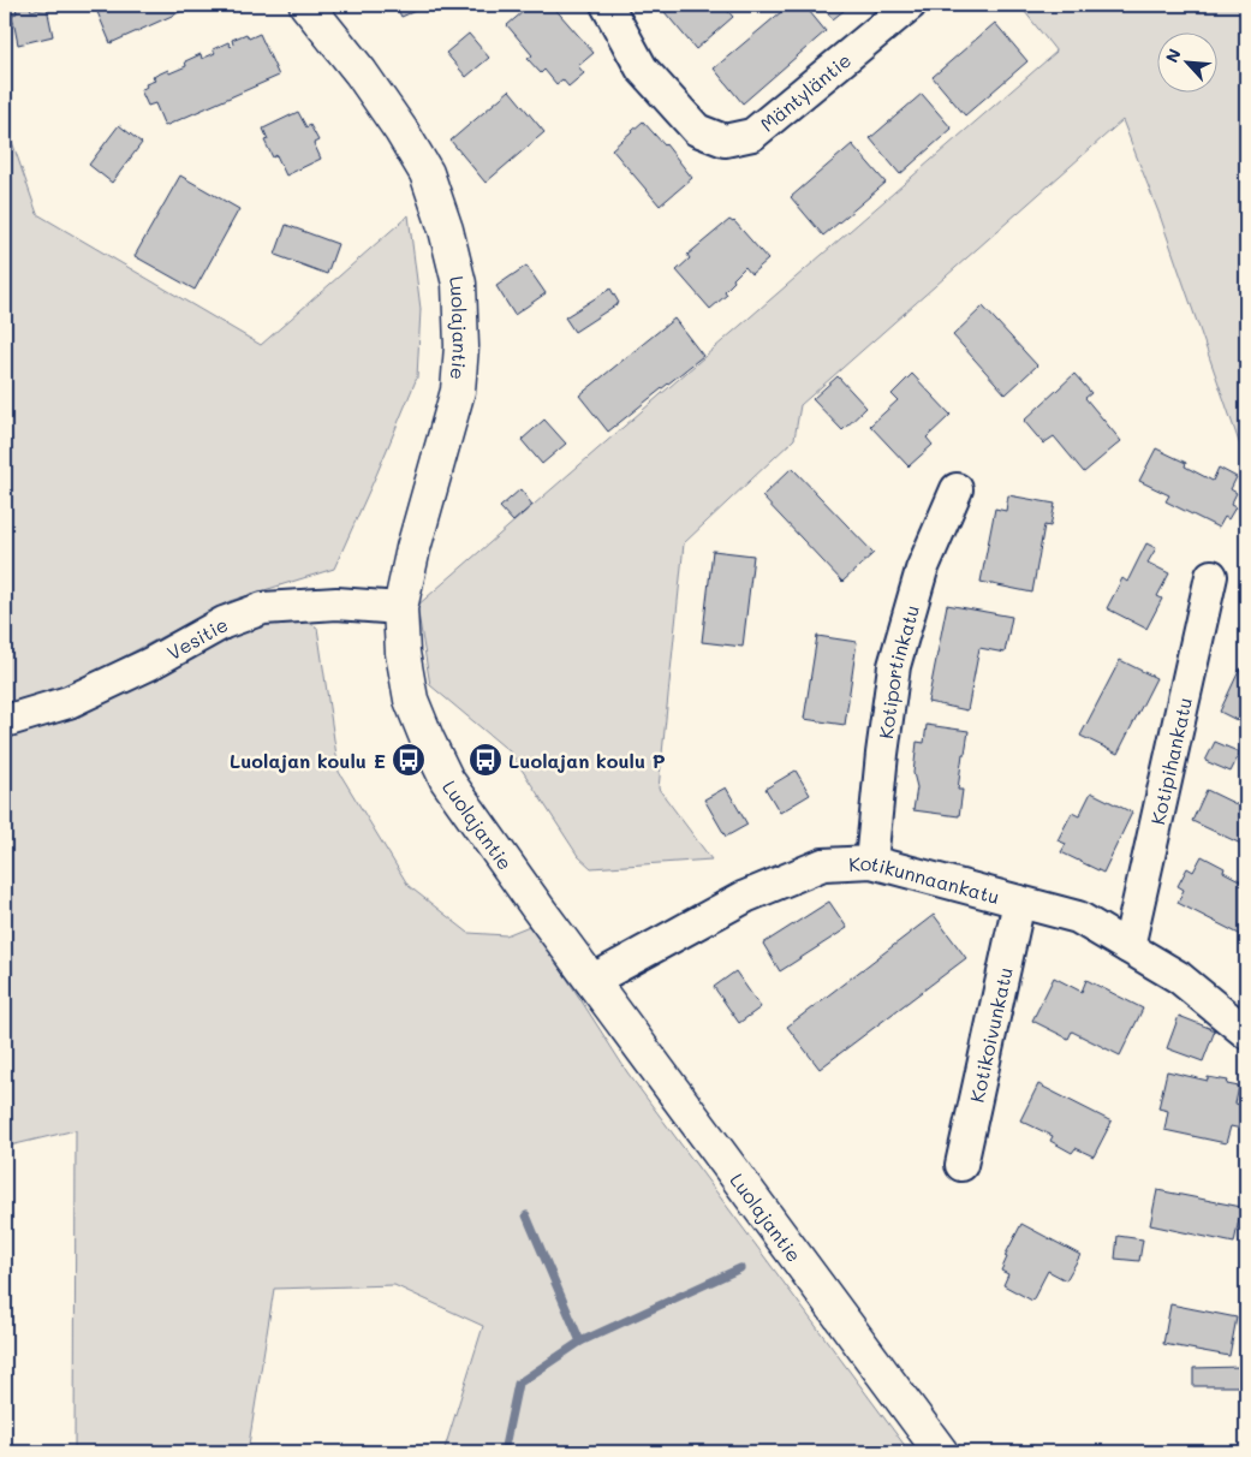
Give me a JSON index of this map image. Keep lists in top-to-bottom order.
{
  "streets": {
    "main road": ["Luolajantie"],
    "street": [
      "Mäntyläntie",
      "Vesitie",
      "Kotiportinkatu",
      "Kotipihankatu",
      "Kotikunnaankatu",
      "Kotikoivunkatu"
    ]
  },
  "crossings": [
    ["Luolajantie", "Vesitie"],
    ["Luolajantie", "Kotikunnaankatu"],
    ["Kotiportinkatu", "Kotikunnaankatu"],
    ["Kotipihankatu", "Kotikunnaankatu"],
    ["Kotikunnaankatu", "Kotikoivunkatu"]
  ],
  "places": {
    "bus stop": ["Luolajan koulu E", "Luolajan koulu P"]
  },
  "north": "top left"
}
